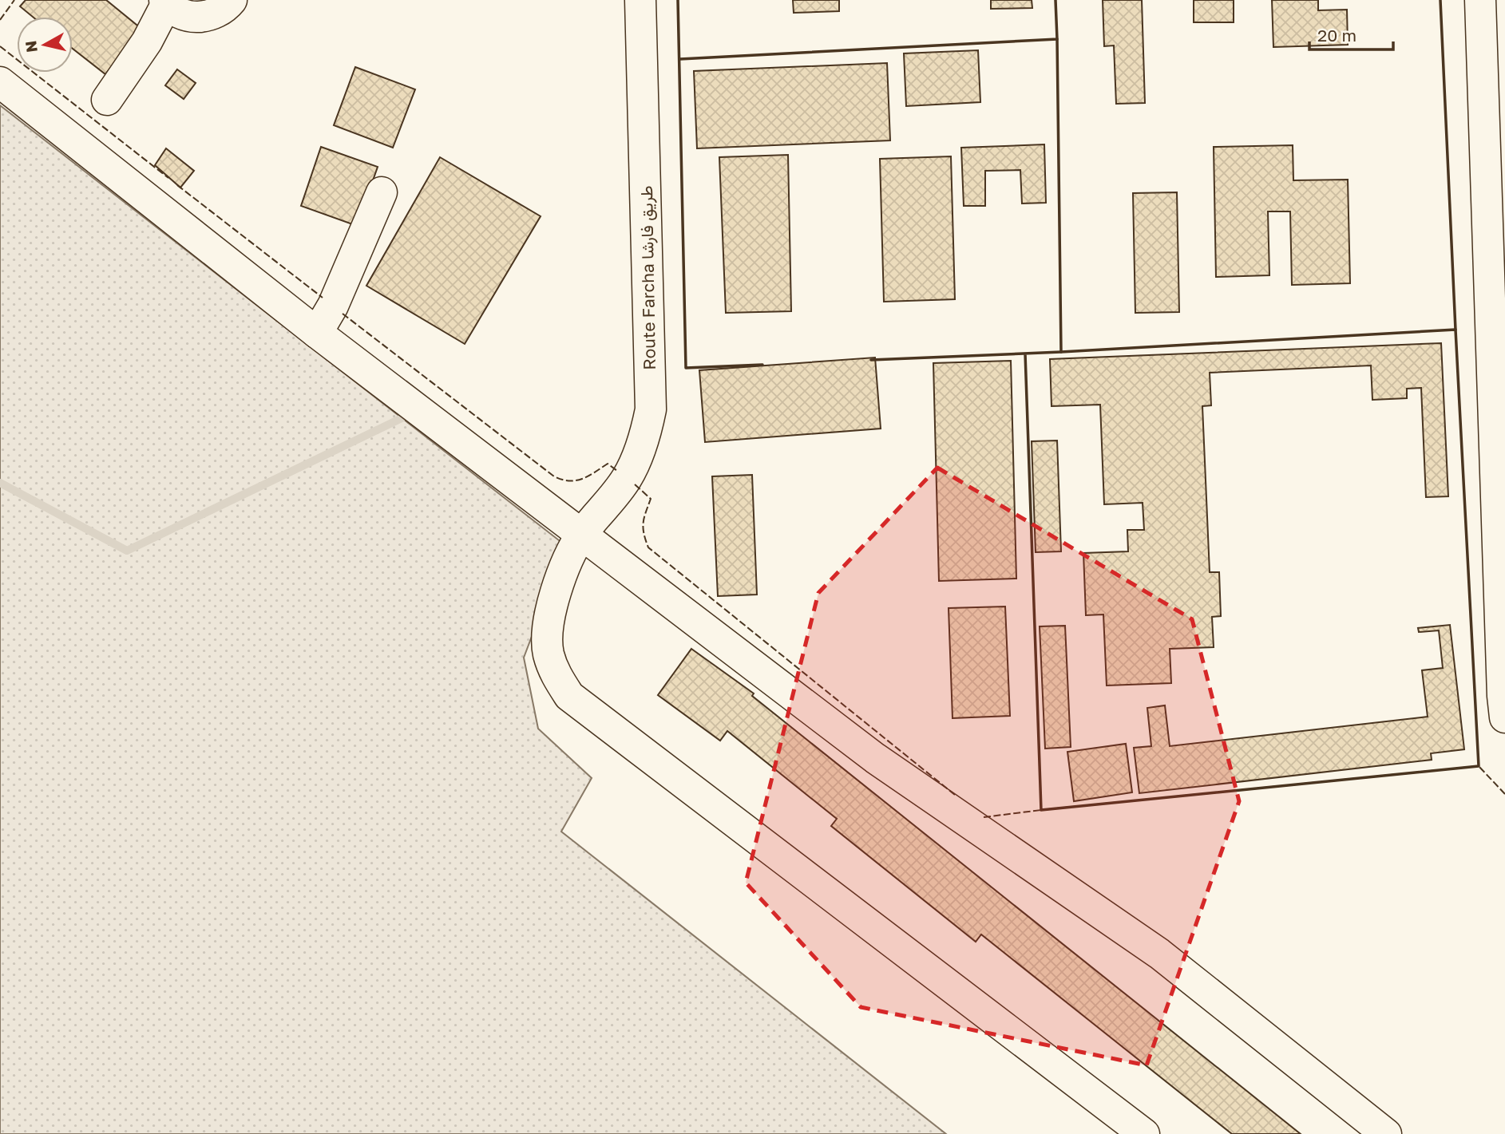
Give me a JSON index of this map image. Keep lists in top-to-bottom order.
{
  "streets": {
    "street": ["Route Farcha طريق فارشا"]
  },
  "scale_bar": "20 m",
  "north": "left"
}
